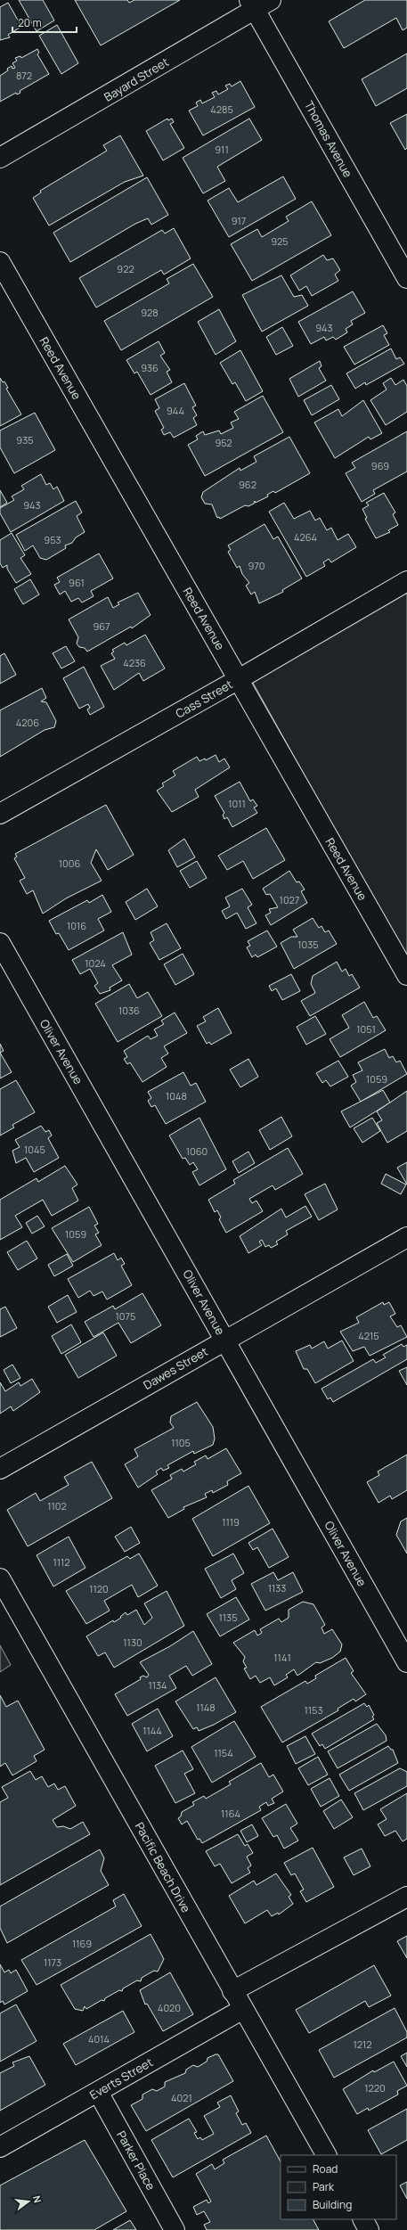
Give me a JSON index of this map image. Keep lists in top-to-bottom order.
{
  "streets": {
    "street": [
      "Bayard Street",
      "Thomas Avenue",
      "Reed Avenue",
      "Cass Street",
      "Oliver Avenue",
      "Dawes Street",
      "Pacific Beach Drive",
      "Everts Street",
      "Parker Place"
    ]
  },
  "crossings": [
    ["Bayard Street", "Thomas Avenue"],
    ["Reed Avenue", "Cass Street"],
    ["Oliver Avenue", "Dawes Street"],
    ["Pacific Beach Drive", "Everts Street"],
    ["Everts Street", "Parker Place"]
  ],
  "house_numbers": [
    "872",
    "4285",
    "911",
    "917",
    "925",
    "922",
    "928",
    "943",
    "936",
    "944",
    "935",
    "952",
    "969",
    "962",
    "943",
    "4264",
    "953",
    "970",
    "961",
    "967",
    "4236",
    "4206",
    "1011",
    "1006",
    "1027",
    "1016",
    "1035",
    "1024",
    "1036",
    "1051",
    "1059",
    "1048",
    "1045",
    "1060",
    "1059",
    "1075",
    "4215",
    "1105",
    "1102",
    "1119",
    "1112",
    "1133",
    "1120",
    "1135",
    "1130",
    "1141",
    "1134",
    "1148",
    "1153",
    "1144",
    "1154",
    "1164",
    "1169",
    "1173",
    "4020",
    "4014",
    "1212",
    "1220",
    "4021"
  ],
  "legend": ["Road", "Park", "Building"],
  "scale_bar": "20 m",
  "north": "right"
}
